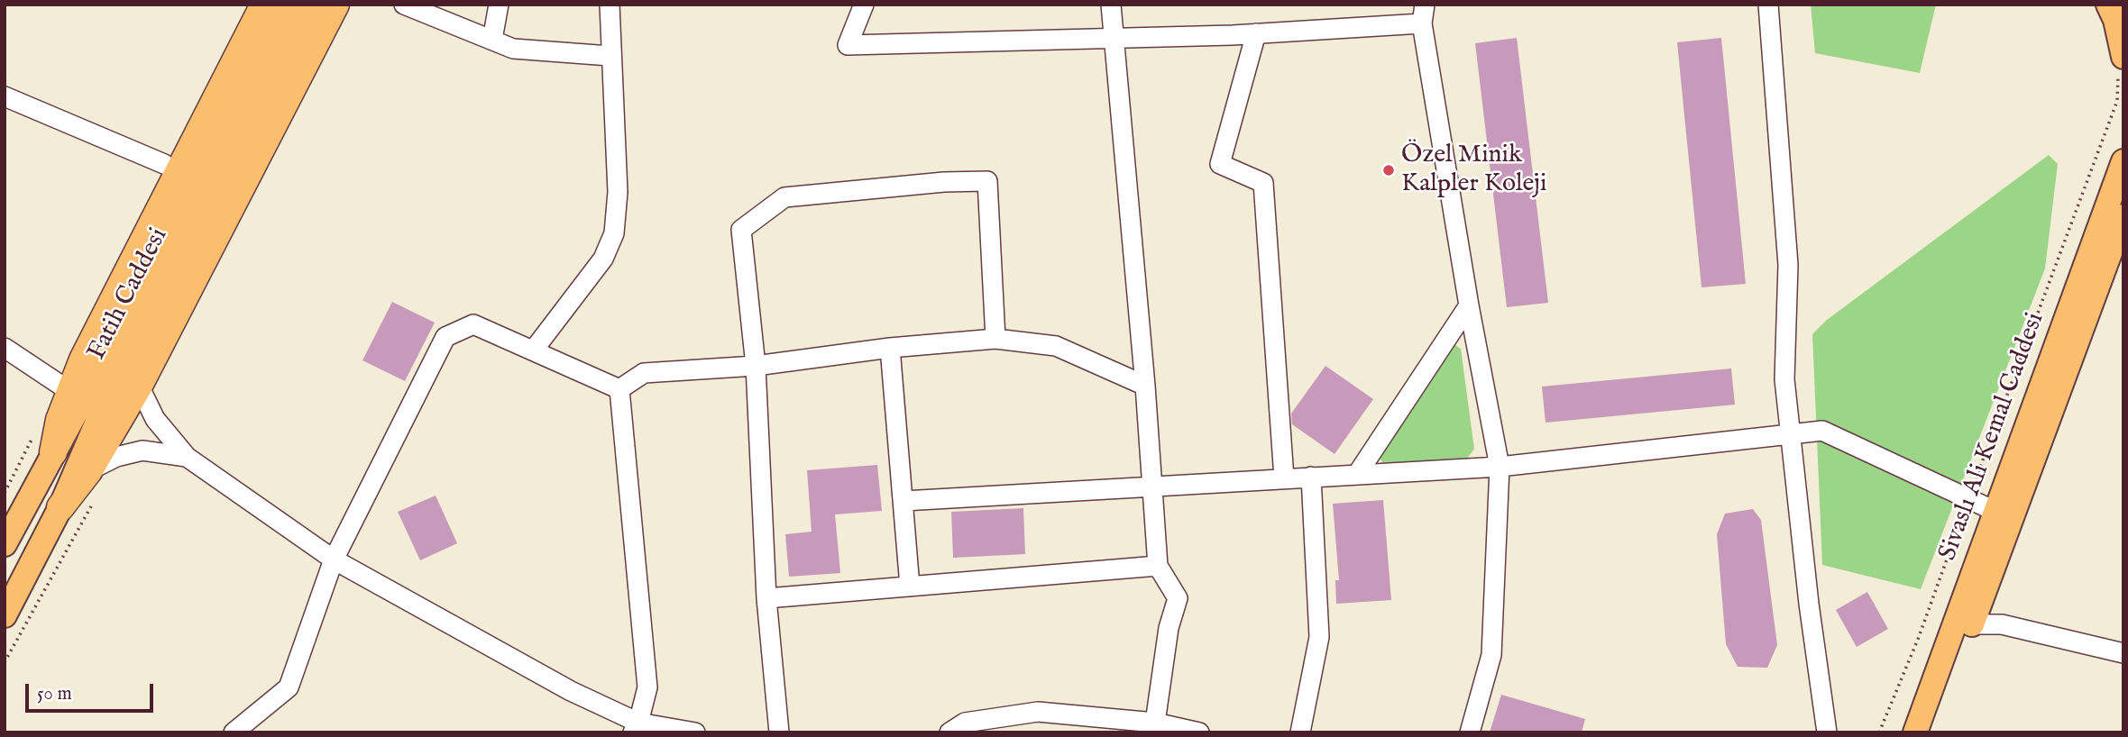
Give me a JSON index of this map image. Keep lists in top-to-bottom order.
{
  "streets": {
    "main road": ["Fatih Caddesi", "Sivaslı Ali Kemal Caddesi"]
  },
  "places": ["Özel Minik Kalpler Koleji"],
  "scale_bar": "50 m"
}
